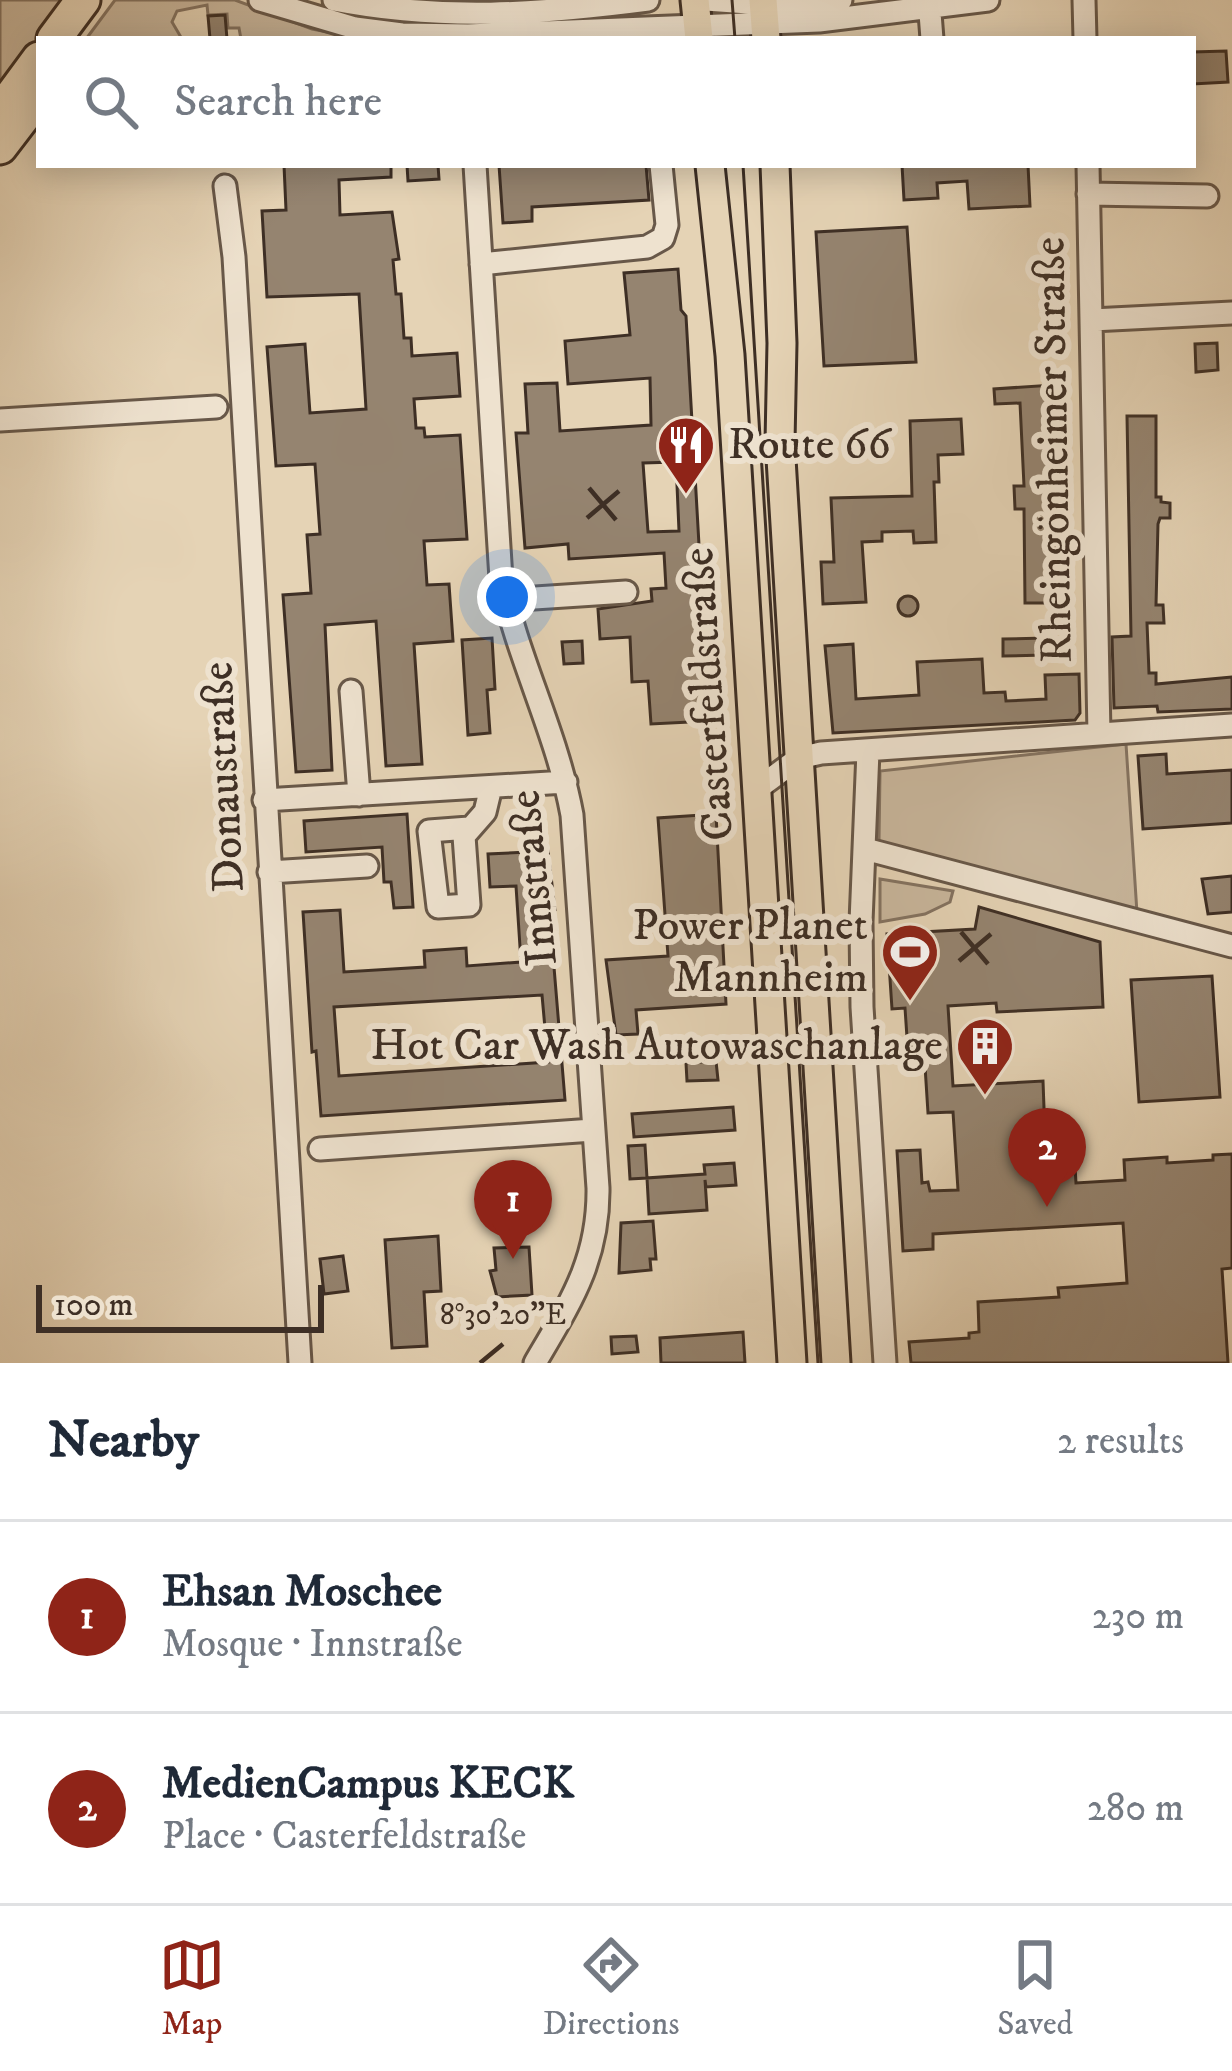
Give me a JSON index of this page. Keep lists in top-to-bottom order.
{
  "streets": {
    "main road": ["Casterfeldstraße"],
    "street": ["Rheingönheimer Straße", "Donaustraße", "Innstraße"]
  },
  "places": {
    "restaurant": ["Route 66"],
    "sports": ["Power Planet Mannheim"],
    "building": ["Hot Car Wash Autowaschanlage"]
  },
  "scale_bar": "100 m",
  "page": {
    "search": "Search here",
    "pins": ["2", "1"],
    "scale": "100 m",
    "heading": ["Nearby", "2 results"],
    "list": [
      {
        "mark": "1",
        "name": "Ehsan Moschee",
        "note": "Mosque · Innstraße",
        "value": "230 m"
      },
      {
        "mark": "2",
        "name": "MedienCampus KECK",
        "note": "Place · Casterfeldstraße",
        "value": "280 m"
      }
    ],
    "nav": ["Map", "Directions", "Saved"]
  },
  "coordinates": ["8°30'20\"E"]
}
